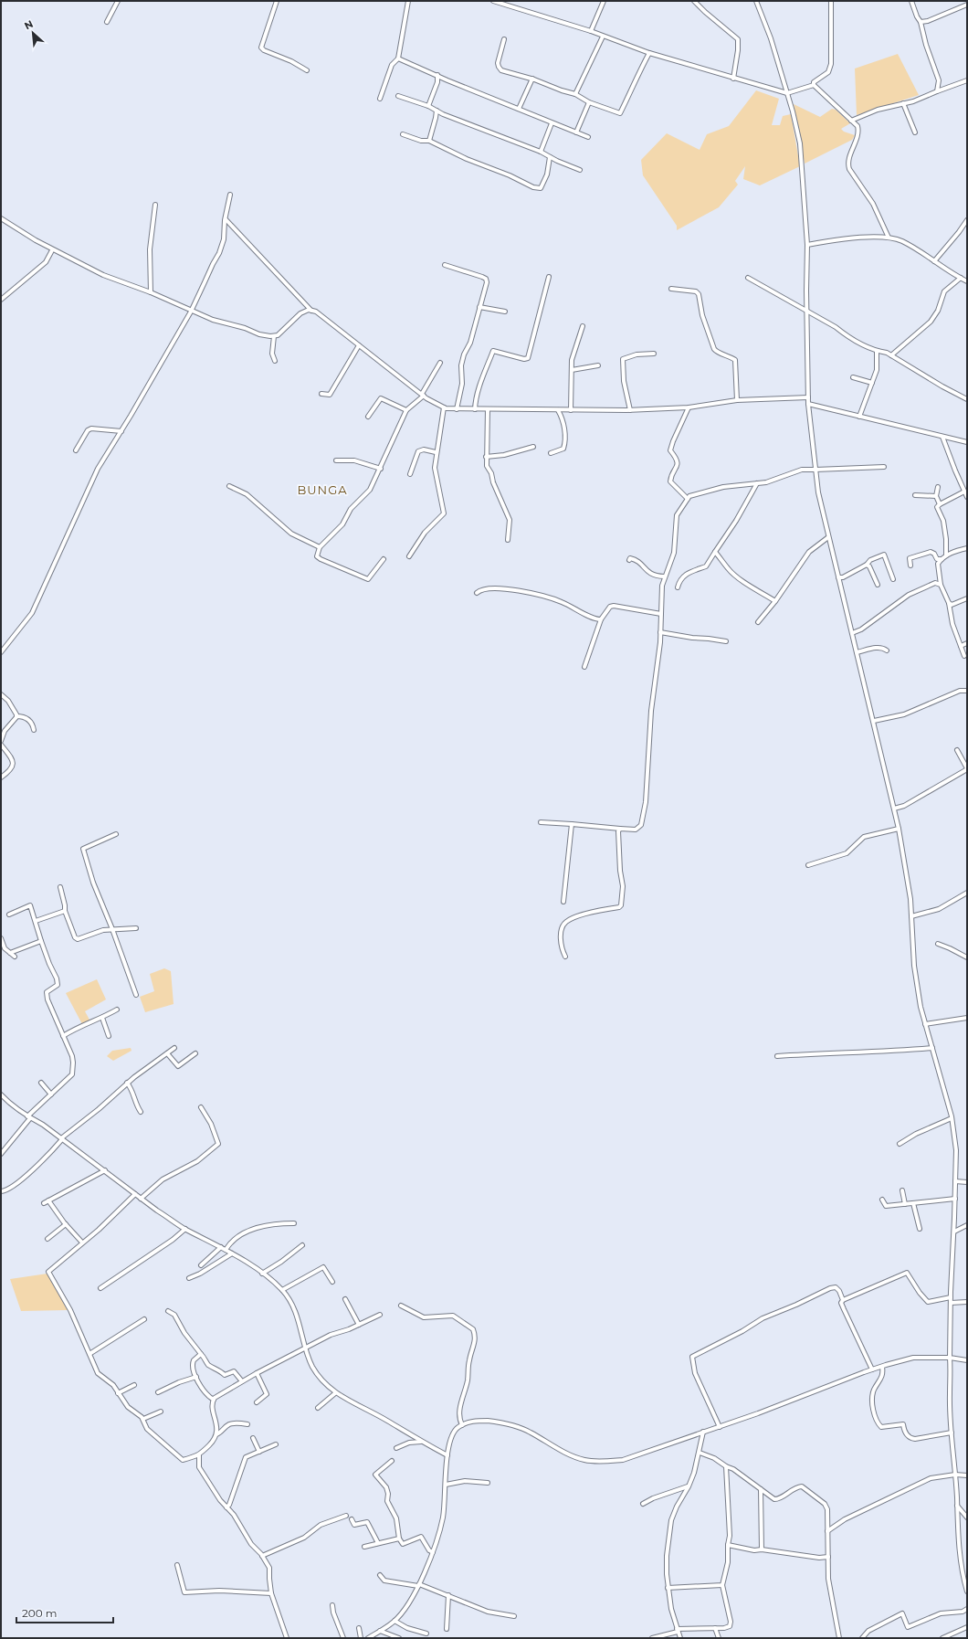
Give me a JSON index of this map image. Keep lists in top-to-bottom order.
{
  "districts": ["BUNGA"],
  "scale_bar": "200 m",
  "north": "top left"
}
